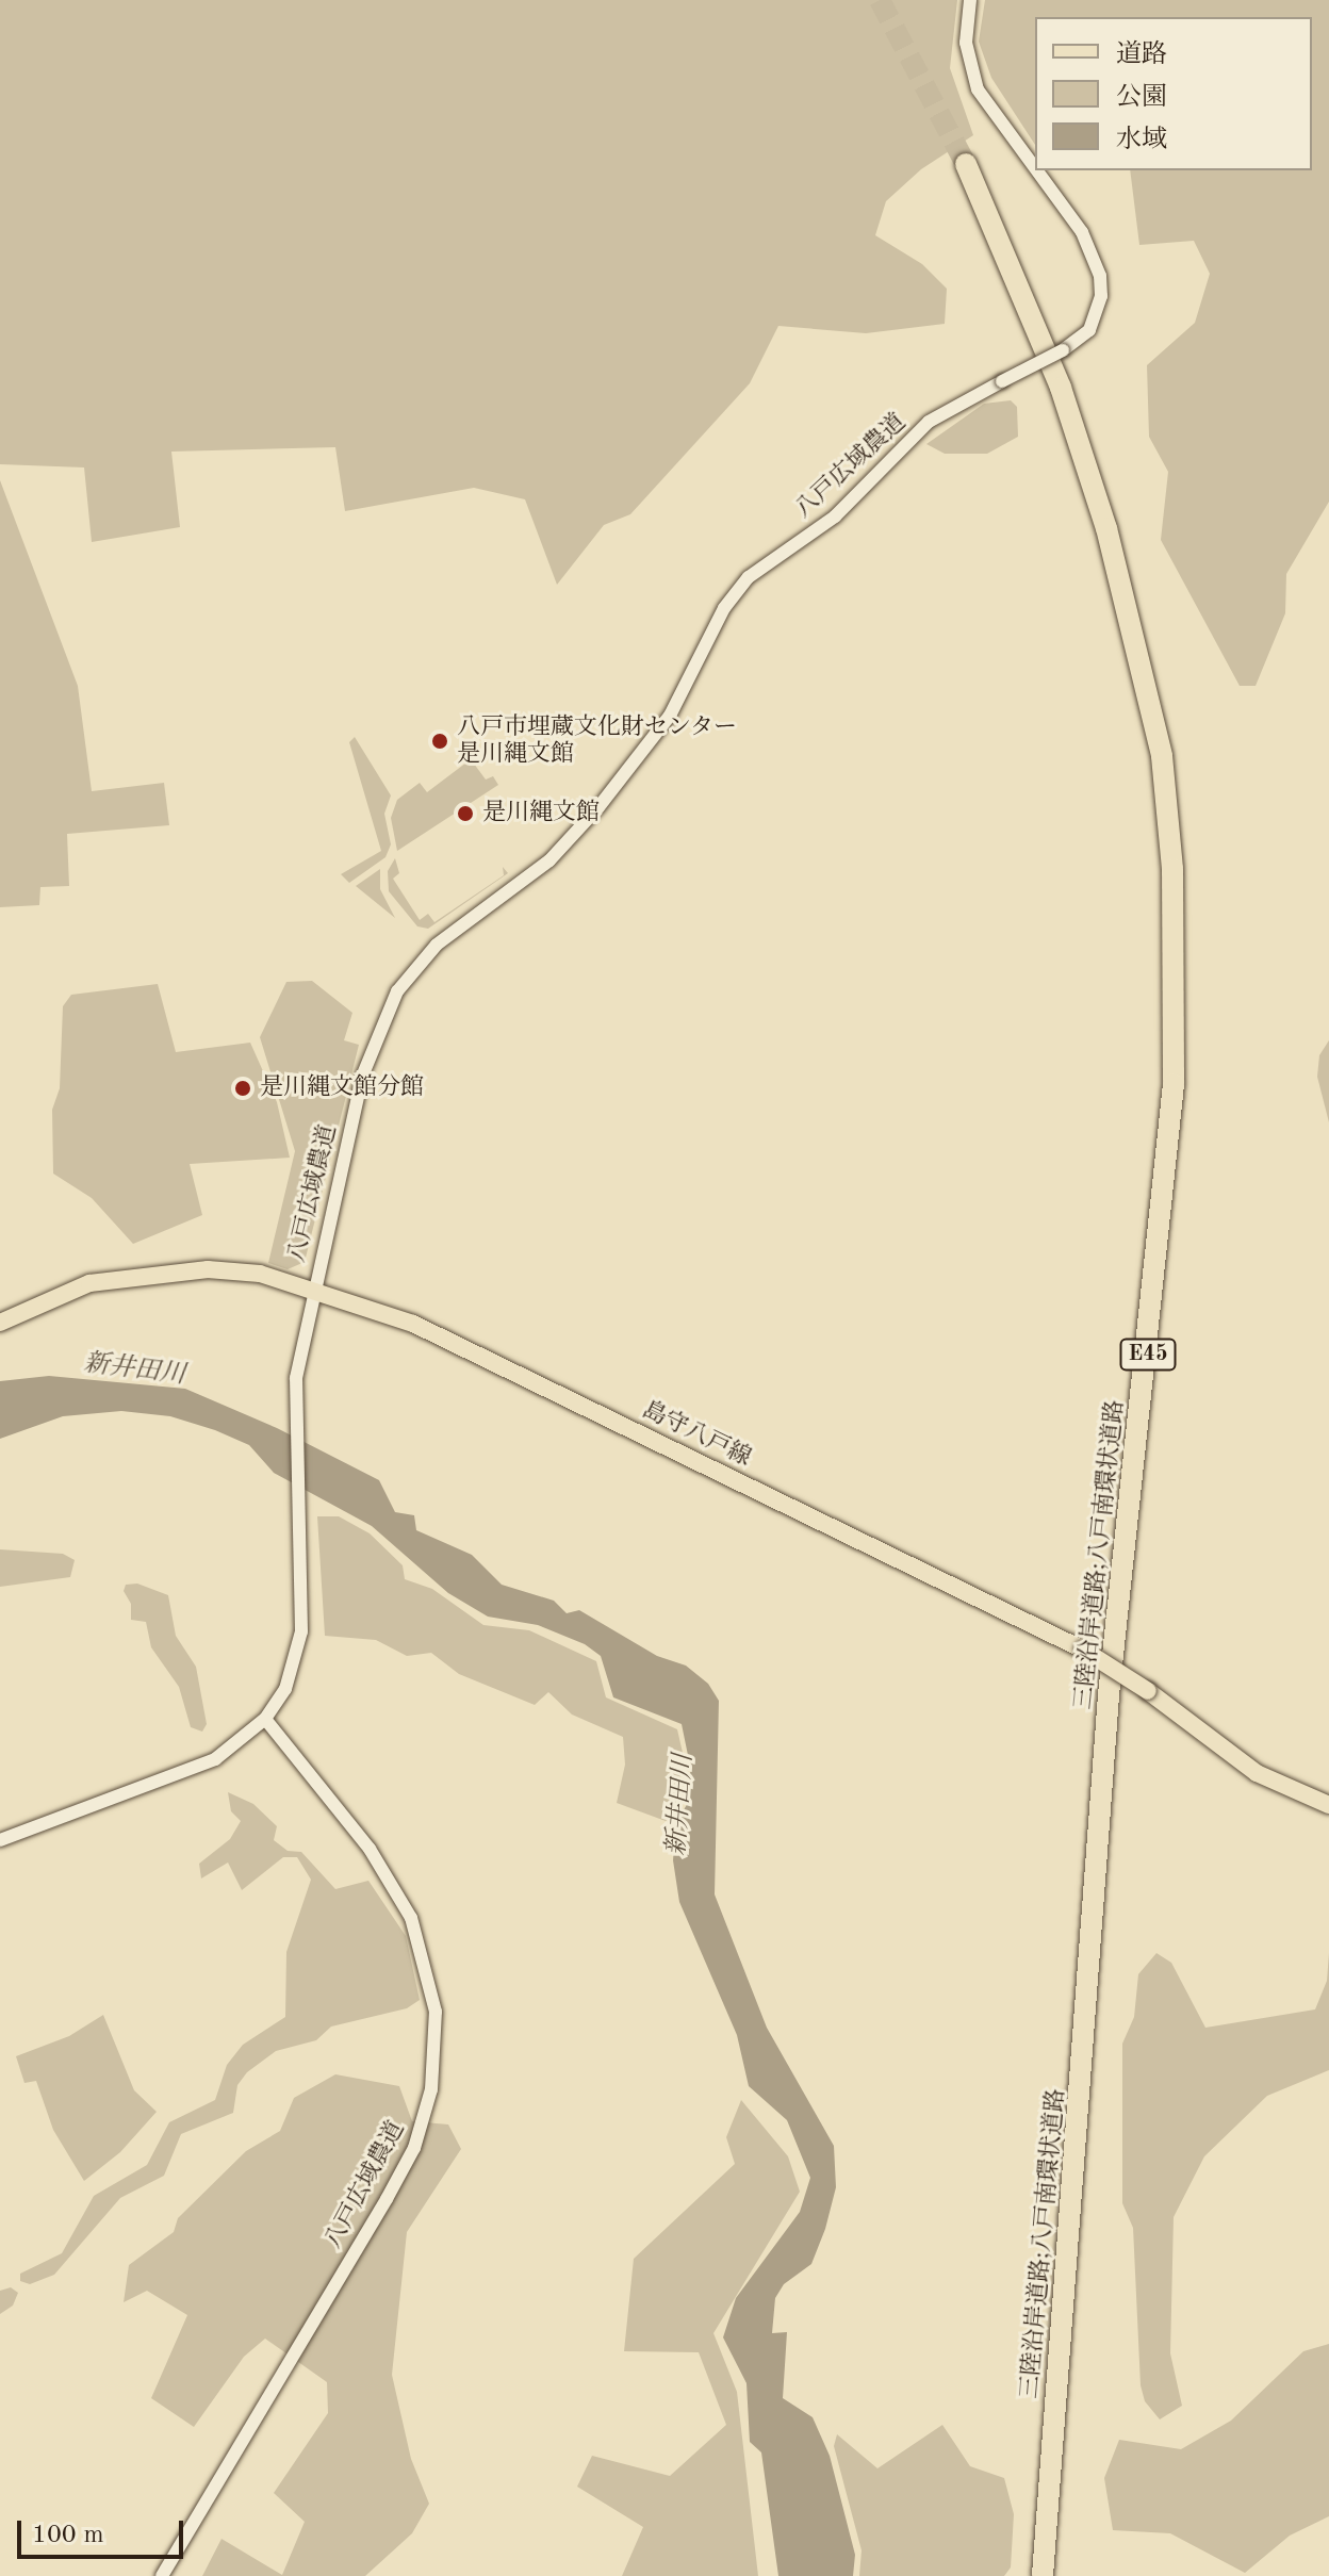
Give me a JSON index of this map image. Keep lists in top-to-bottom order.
{
  "streets": {
    "highway": ["E45", "三陸沿岸道路;八戸南環状道路"],
    "main road": ["島守八戸線"],
    "street": ["八戸広域農道"]
  },
  "crossings": [
    ["八戸広域農道", "島守八戸線"]
  ],
  "water": ["新井田川"],
  "places": ["八戸市埋蔵文化財センター 是川縄文館", "是川縄文館", "是川縄文館分館"],
  "legend": ["道路", "公園", "水域"],
  "scale_bar": "100 m"
}
